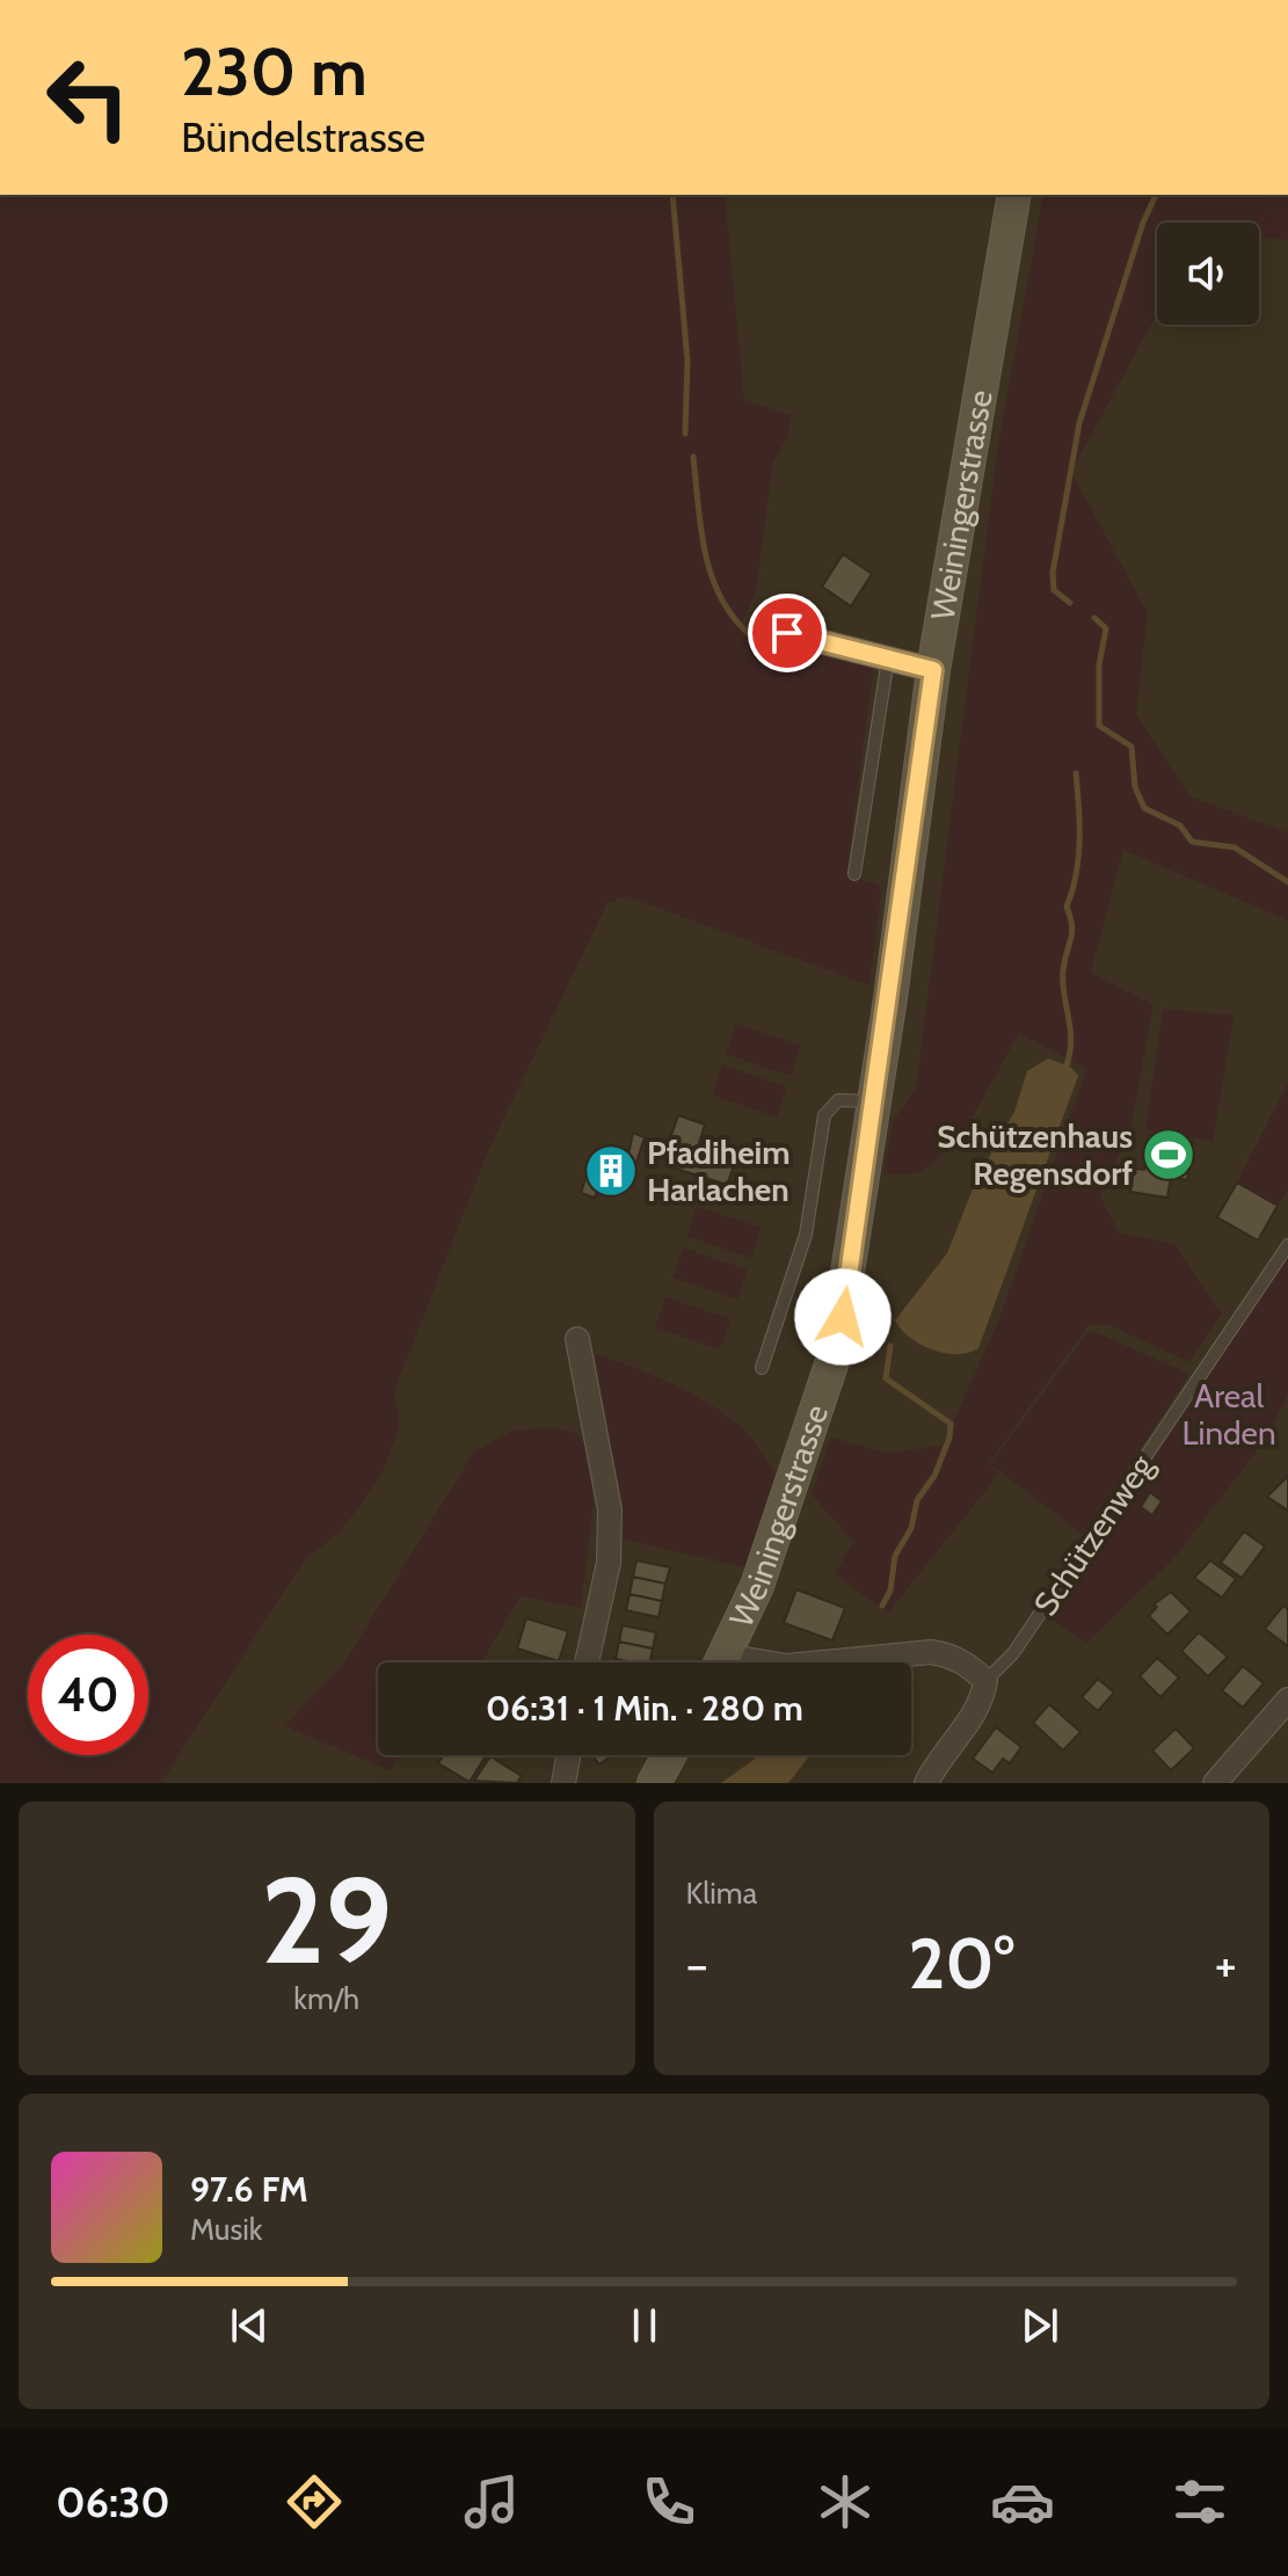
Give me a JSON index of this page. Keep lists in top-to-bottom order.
{
  "streets": {
    "street": ["Weiningerstrasse"],
    "lane": ["Schützenweg"]
  },
  "parks": ["Areal Linden"],
  "places": {
    "sports": ["Schützenhaus Regensdorf"],
    "building": ["Pfadiheim Harlachen"]
  },
  "page": {
    "turn": ["230 m", "Bündelstrasse"],
    "limit": "40",
    "trip": "06:31 · 1 Min. · 280 m",
    "tile": [
      ["29", "km/h"],
      "Klima"
    ],
    "heat": ["−", "20°", "+"],
    "song": ["97.6 FM", "Musik"],
    "tabs": "06:30"
  }
}
